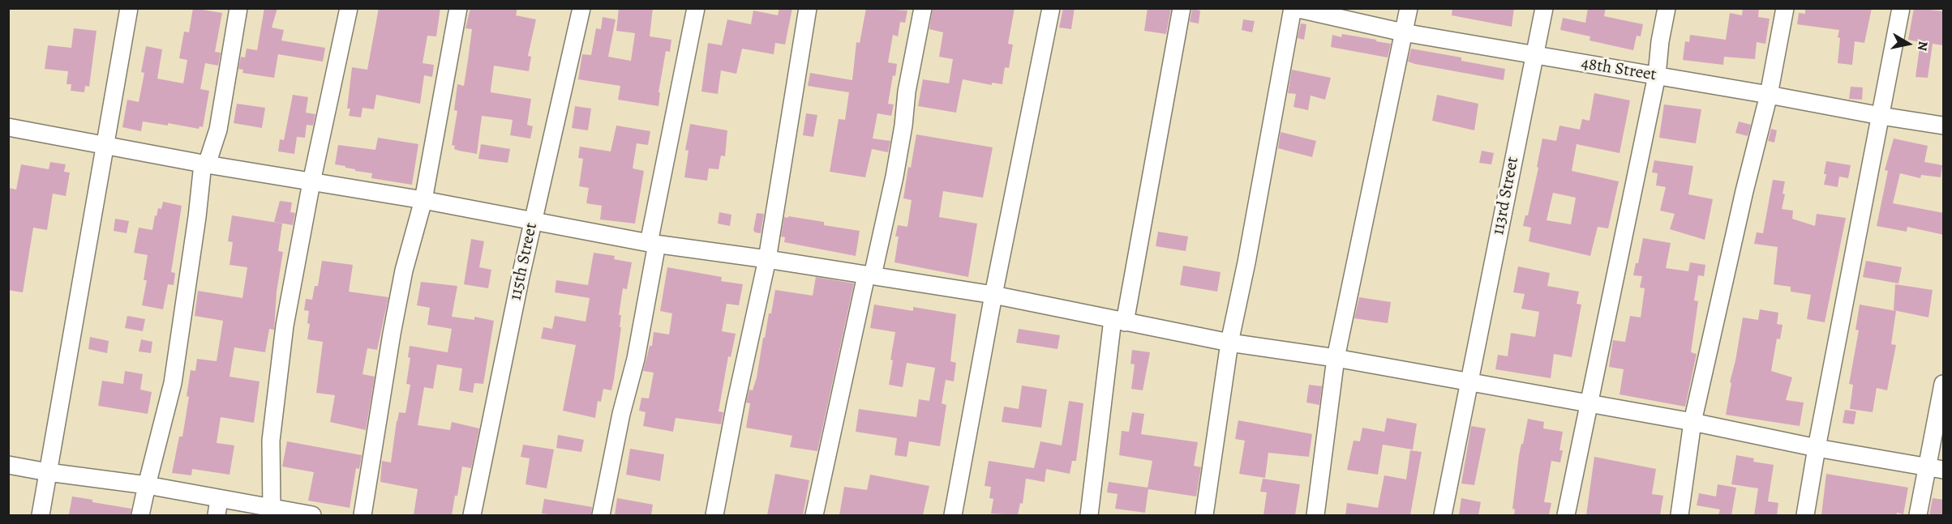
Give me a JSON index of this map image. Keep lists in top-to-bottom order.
{
  "streets": {
    "street": ["48th Street", "113rd Street", "115th Street"]
  },
  "crossings": [
    ["48th Street", "113rd Street"]
  ],
  "north": "right"
}
